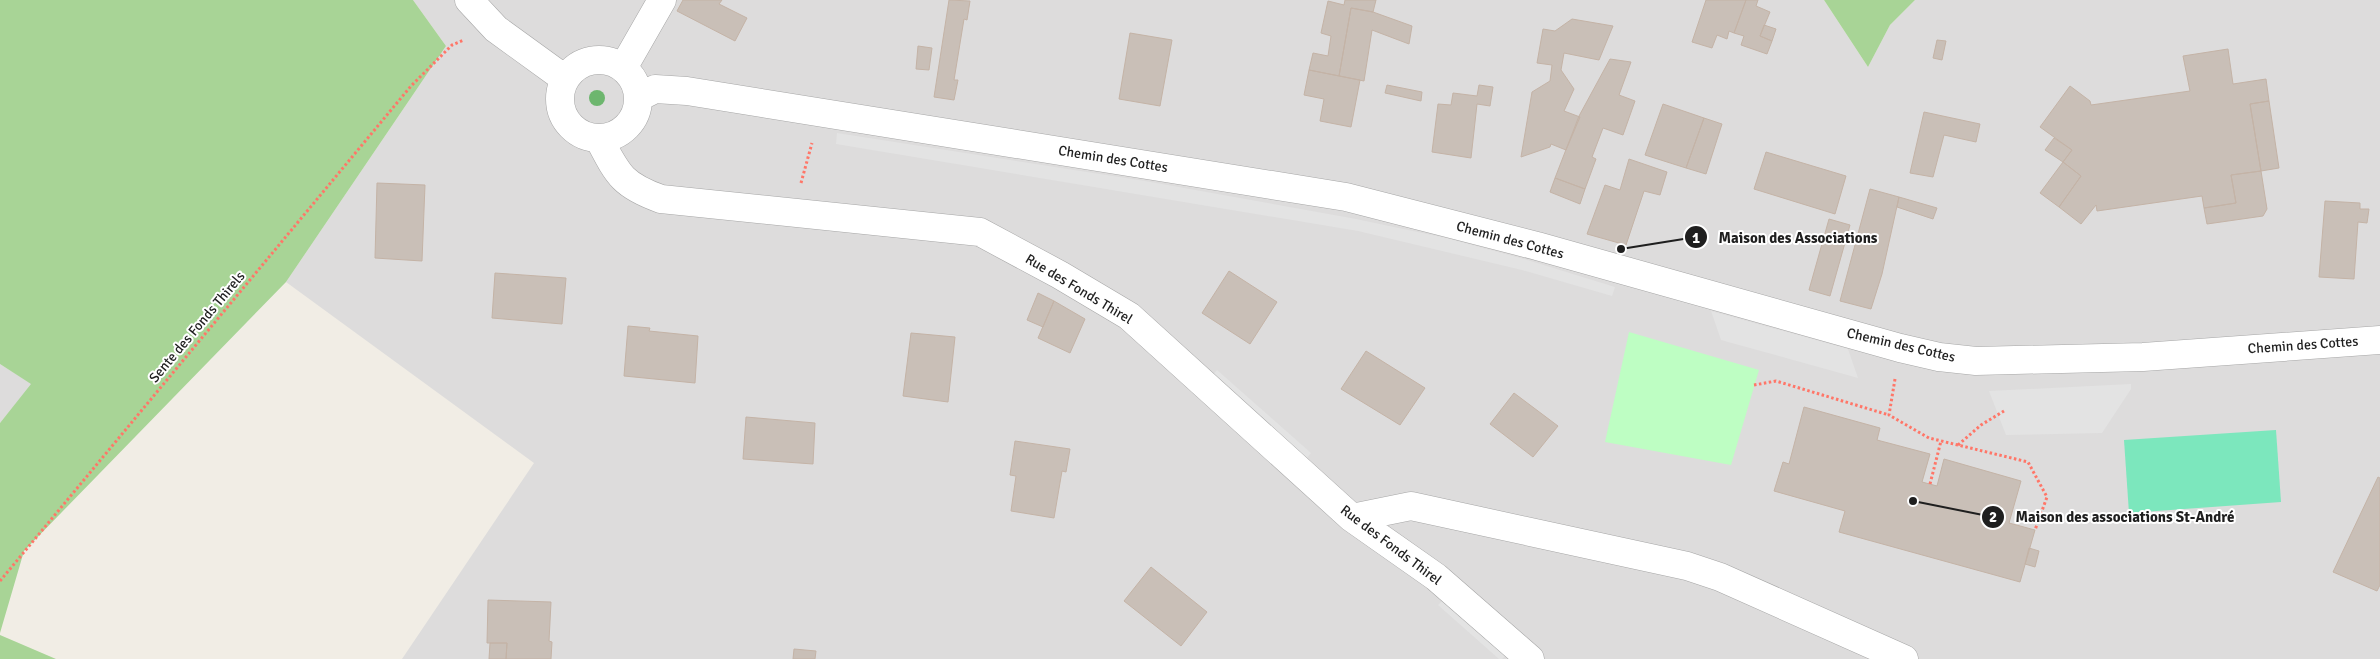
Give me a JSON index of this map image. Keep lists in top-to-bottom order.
{
  "streets": {
    "street": ["Chemin des Cottes", "Rue des Fonds Thirel"],
    "path": ["Sente des Fonds Thirels"]
  },
  "crossings": [
    ["Chemin des Cottes", "Rue des Fonds Thirel"]
  ],
  "places": ["Maison des Associations", "Maison des associations St-André"]
}
